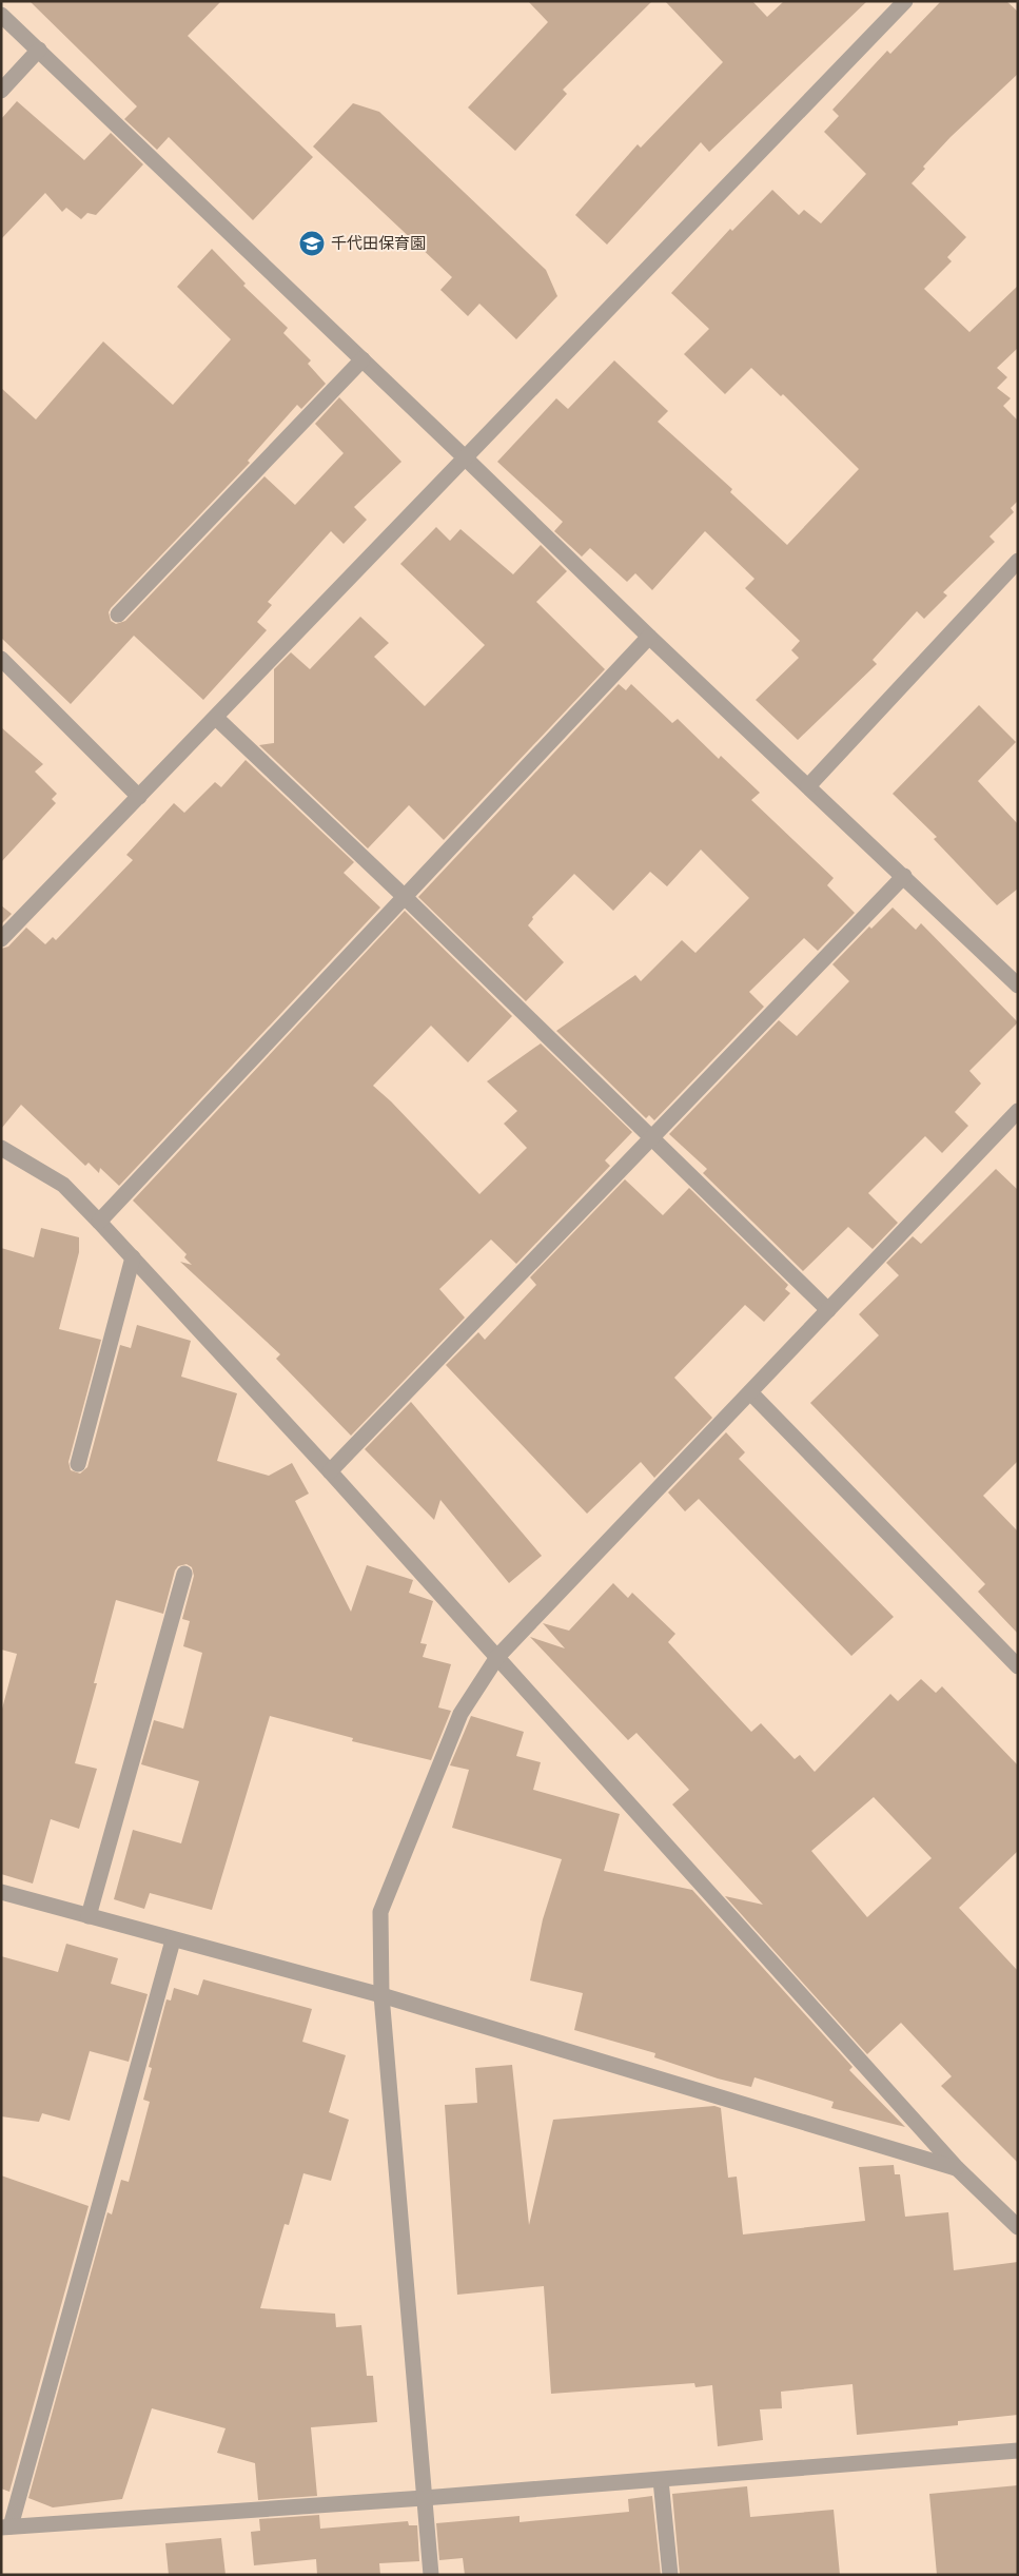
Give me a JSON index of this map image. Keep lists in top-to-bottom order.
{
  "places": {
    "school or university": ["千代田保育園"]
  }
}
